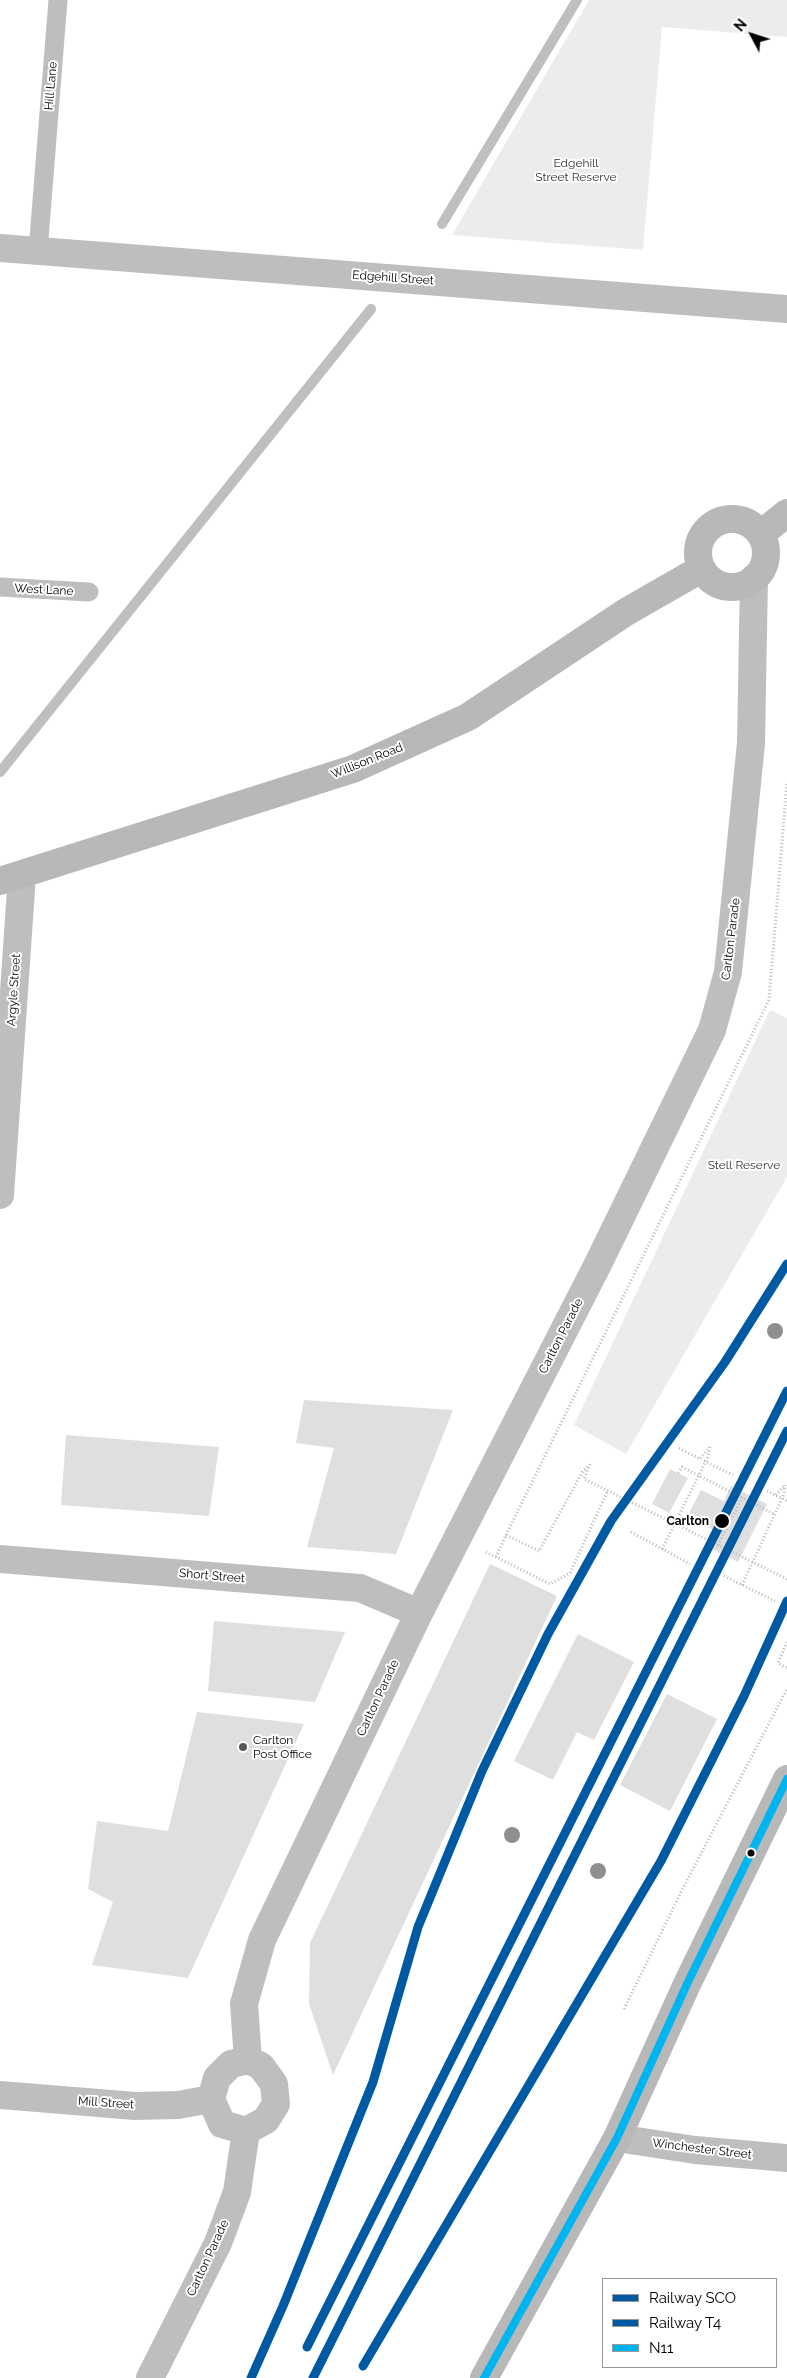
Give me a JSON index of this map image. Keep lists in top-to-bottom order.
{
  "streets": {
    "main road": ["Willison Road"],
    "street": [
      "Edgehill Street",
      "Carlton Parade",
      "Argyle Street",
      "Short Street",
      "Mill Street",
      "Winchester Street"
    ],
    "lane": ["Hill Lane", "West Lane"]
  },
  "crossings": [
    ["Hill Lane", "Edgehill Street"],
    ["Willison Road", "Carlton Parade"],
    ["Willison Road", "Argyle Street"],
    ["Carlton Parade", "Short Street"],
    ["Carlton Parade", "Mill Street"]
  ],
  "parks": ["Edgehill Street Reserve", "Stell Reserve"],
  "places": ["Carlton", "Carlton Post Office"],
  "lines": ["rail line SCO", "rail line T4", "transit line N11"],
  "legend": ["Railway SCO", "Railway T4", "N11"],
  "north": "top left"
}
